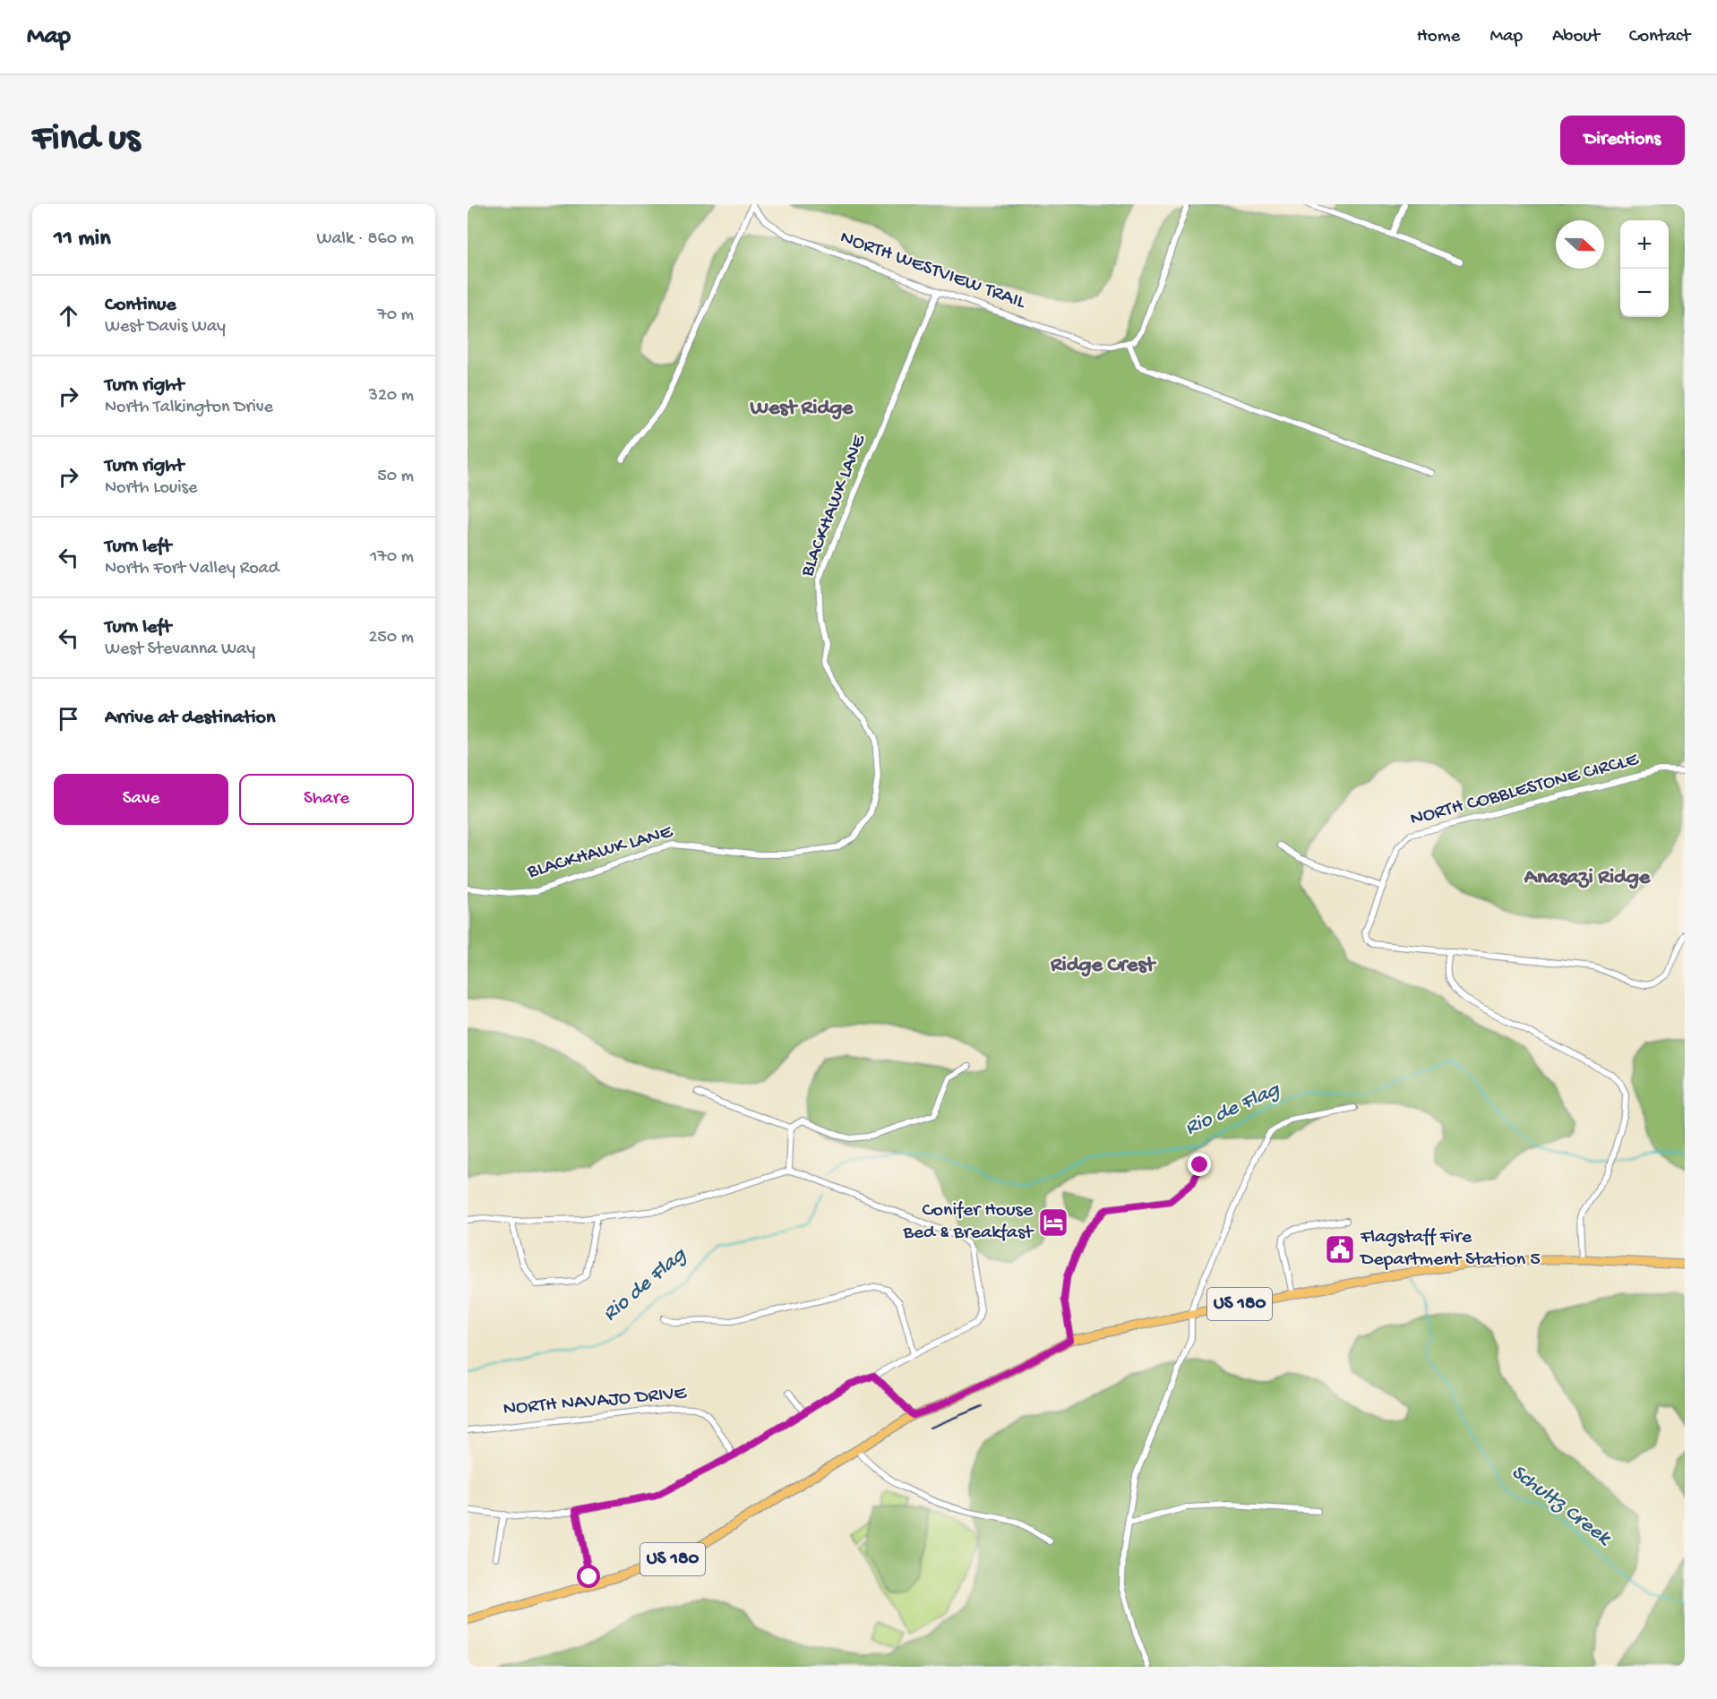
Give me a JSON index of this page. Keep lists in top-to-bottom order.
{
  "streets": {
    "main road": ["US 180"],
    "street": [
      "NORTH WESTVIEW TRAIL",
      "BLACKHAWK LANE",
      "NORTH COBBLESTONE CIRCLE",
      "NORTH NAVAJO DRIVE"
    ]
  },
  "crossings": [
    ["NORTH WESTVIEW TRAIL", "BLACKHAWK LANE"]
  ],
  "districts": ["West Ridge", "Anasazi Ridge", "Ridge Crest"],
  "water": ["Rio de Flag", "Schultz Creek"],
  "places": {
    "hotel": ["Conifer House Bed & Breakfast"],
    "public building": ["Flagstaff Fire Department Station 5"]
  },
  "north": "right",
  "page": {
    "header": "Map",
    "nav": [
      "Home",
      "Map",
      "About",
      "Contact"
    ],
    "buttons": [
      "Directions",
      ["Save", "Share"]
    ],
    "title": "Find us",
    "heading": ["11 min", "Walk · 860 m"],
    "map_buttons": ["+", "−"],
    "list": [
      ["Continue", "West Davis Way", "70 m"],
      ["Turn right", "North Talkington Drive", "320 m"],
      ["Turn right", "North Louise", "50 m"],
      ["Turn left", "North Fort Valley Road", "170 m"],
      ["Turn left", "West Stevanna Way", "250 m"],
      "Arrive at destination"
    ]
  }
}
